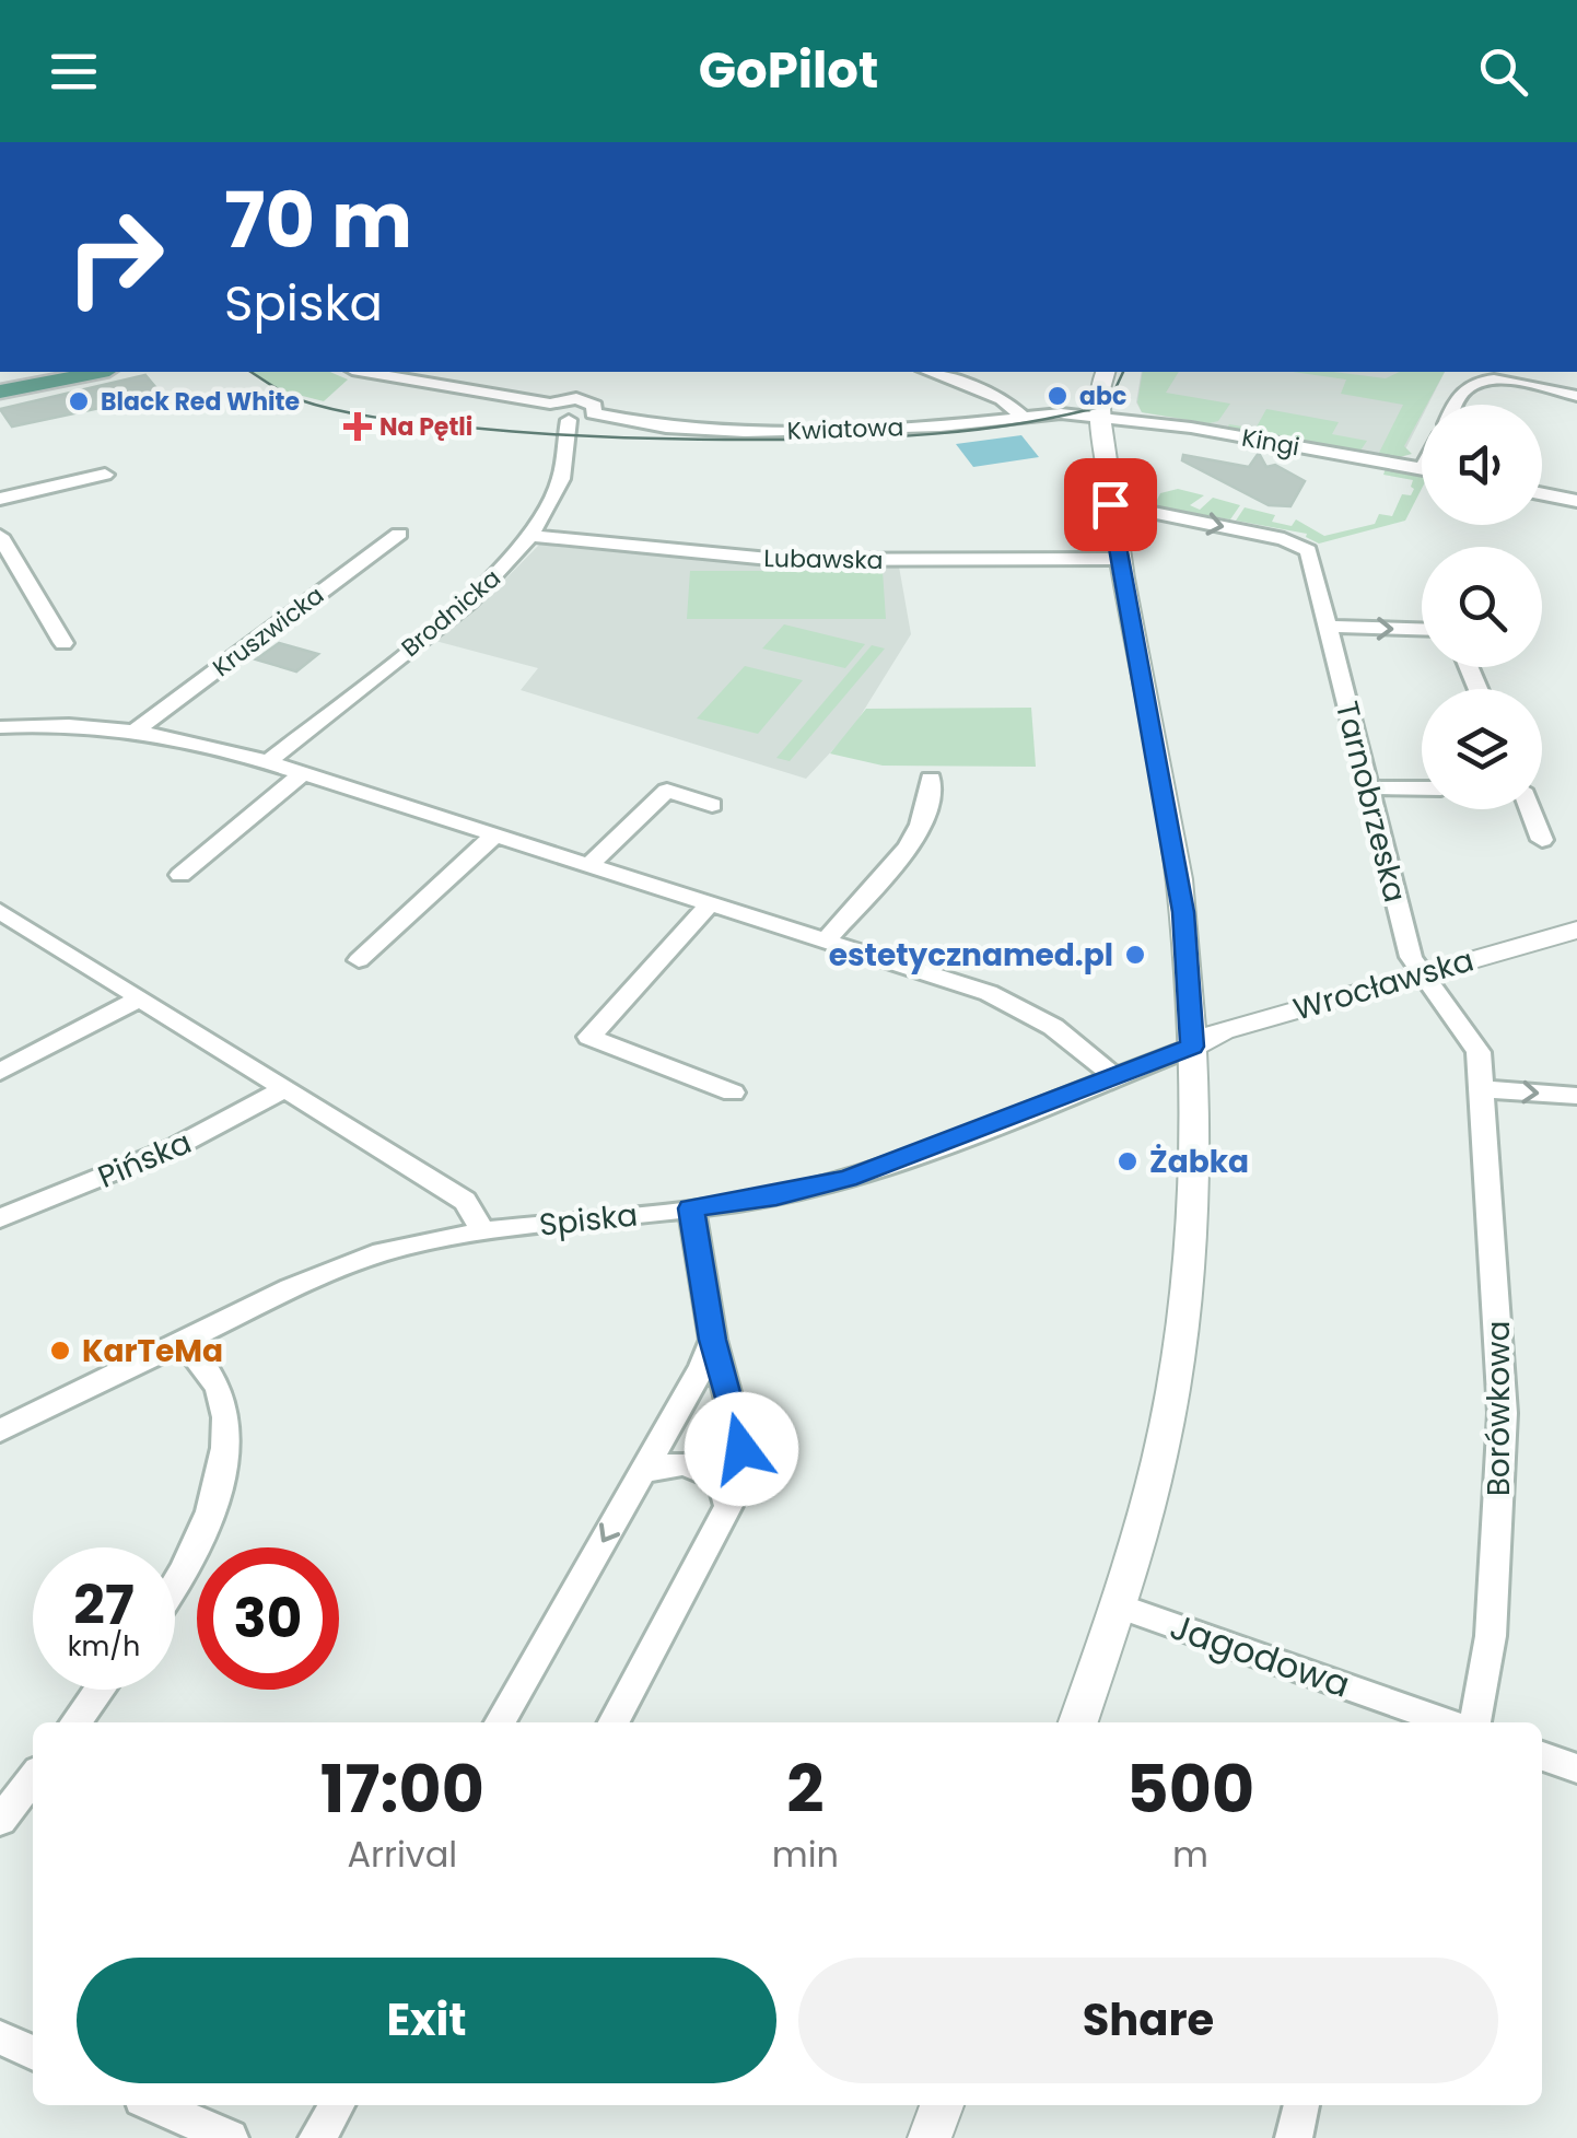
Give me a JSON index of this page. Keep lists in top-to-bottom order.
{
  "streets": {
    "street": [
      "Kwiatowa",
      "Kingi",
      "Lubawska",
      "Brodnicka",
      "Kruszwicka",
      "Tarnobrzeska",
      "Wrocławska",
      "Pińska",
      "Spiska",
      "Borówkowa",
      "Jagodowa"
    ]
  },
  "crossings": [
    ["Kwiatowa", "Kingi"],
    ["Lubawska", "Brodnicka"],
    ["Tarnobrzeska", "Wrocławska"],
    ["Tarnobrzeska", "Borówkowa"],
    ["Wrocławska", "Spiska"],
    ["Wrocławska", "Borówkowa"]
  ],
  "one_way": ["Tarnobrzeska"],
  "places": {
    "other": [
      "abc",
      "Black Red White",
      "estetycznamed.pl",
      "Żabka",
      "KarTeMa"
    ],
    "health": ["Na Pętli"]
  },
  "page": {
    "header": "GoPilot",
    "turn": ["70 m", "Spiska"],
    "speed": "27 km/h",
    "limit": "30",
    "eta": [
      "17:00",
      "Arrival",
      "2",
      "min",
      "500",
      "m"
    ],
    "buttons": ["Exit", "Share"]
  }
}
